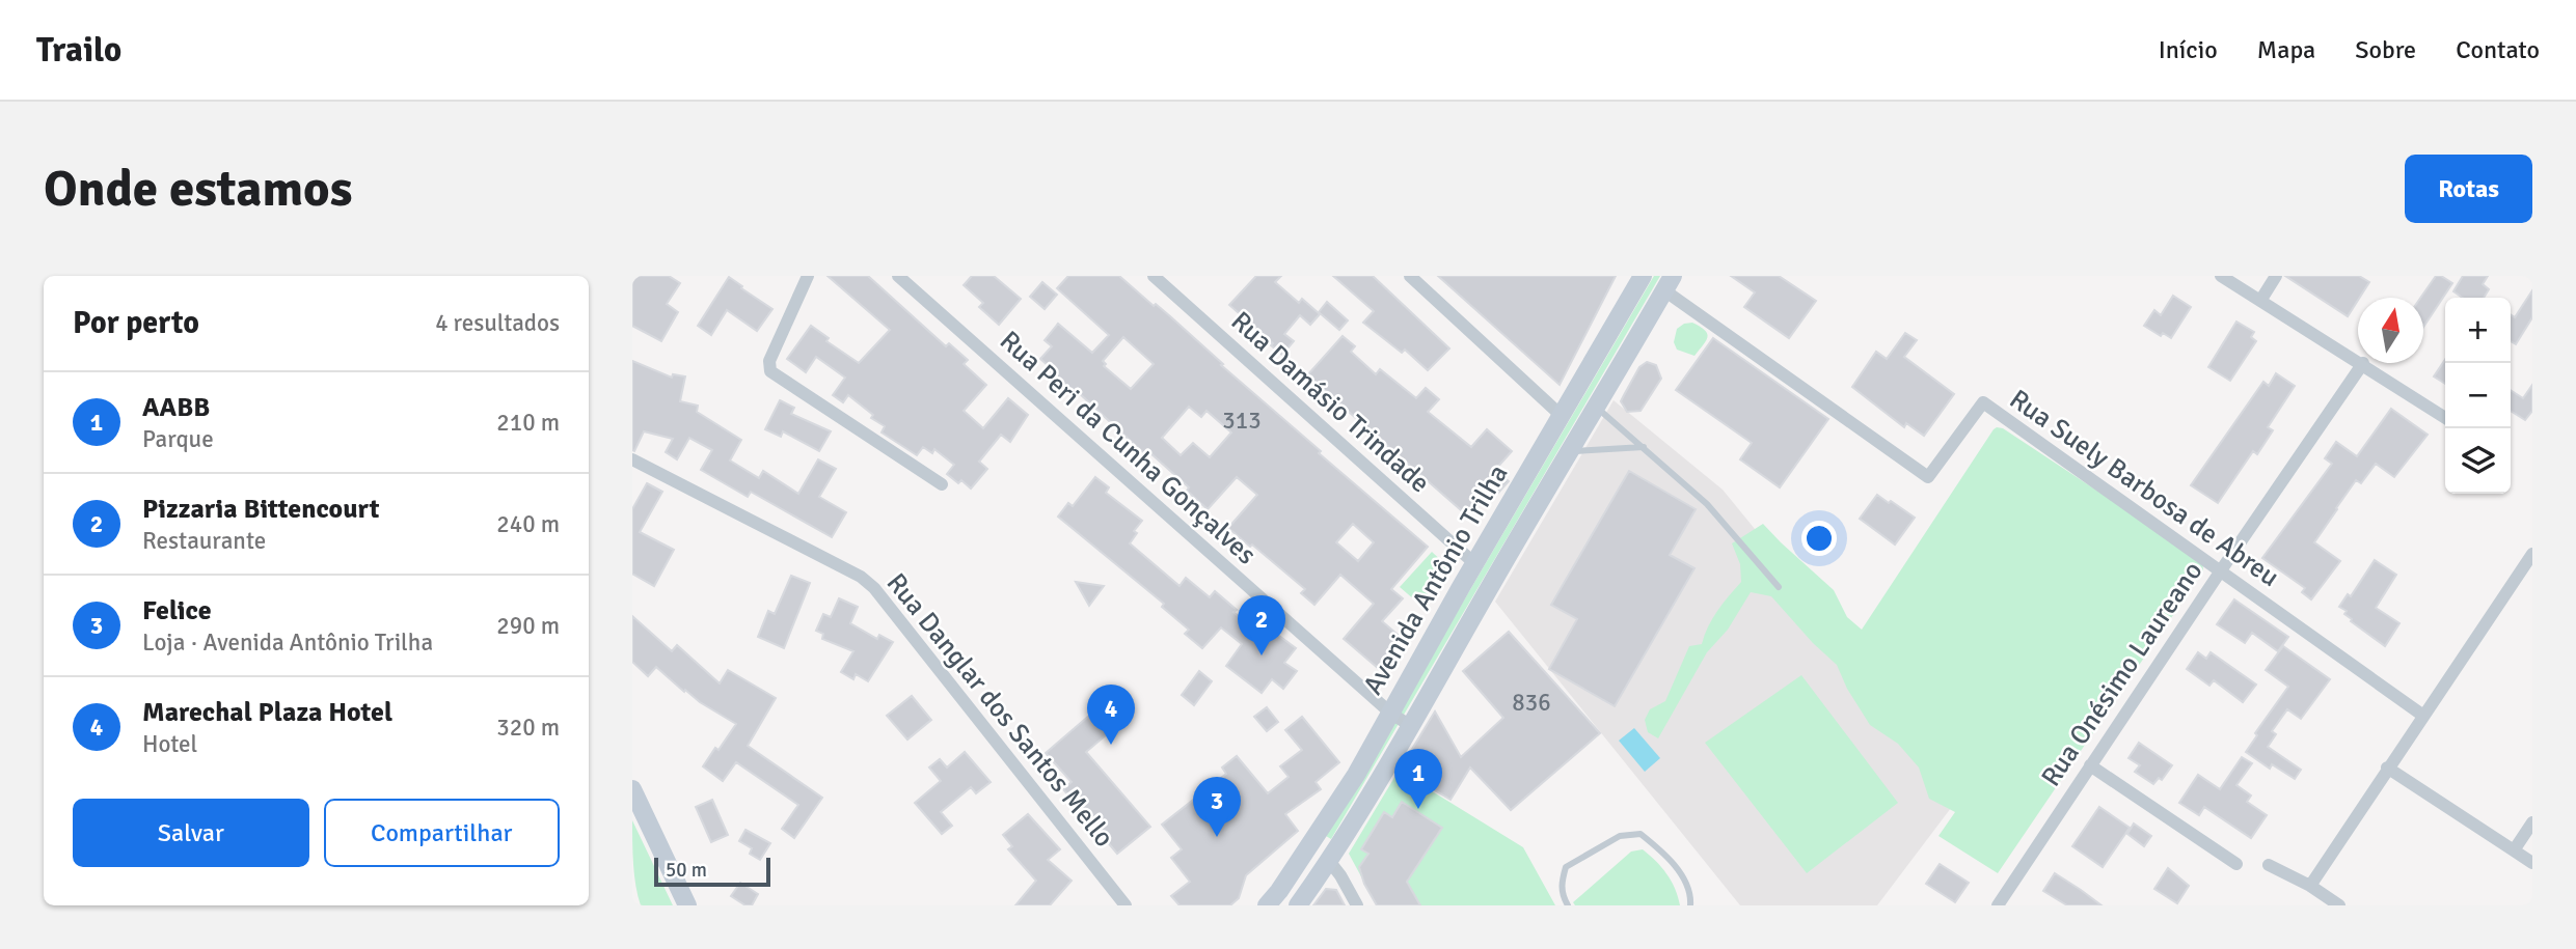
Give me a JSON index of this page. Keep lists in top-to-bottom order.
{
  "streets": {
    "main road": ["Avenida Antônio Trilha"],
    "street": [
      "Rua Damásio Trindade",
      "Rua Peri da Cunha Gonçalves",
      "Rua Suely Barbosa de Abreu",
      "Rua Onésimo Laureano",
      "Rua Danglar dos Santos Mello"
    ]
  },
  "crossings": [
    ["Rua Damásio Trindade", "Avenida Antônio Trilha"],
    ["Rua Peri da Cunha Gonçalves", "Avenida Antônio Trilha"],
    ["Rua Suely Barbosa de Abreu", "Avenida Antônio Trilha"],
    ["Rua Suely Barbosa de Abreu", "Rua Onésimo Laureano"]
  ],
  "house_numbers": ["313", "836"],
  "scale_bar": "50 m",
  "north": "top",
  "page": {
    "header": "Trailo",
    "nav": [
      "Início",
      "Mapa",
      "Sobre",
      "Contato"
    ],
    "buttons": [
      "Rotas",
      ["Salvar", "Compartilhar"]
    ],
    "title": "Onde estamos",
    "heading": ["Por perto", "4 resultados"],
    "map_buttons": ["+", "−"],
    "list": [
      {
        "mark": "1",
        "name": "AABB",
        "note": "Parque",
        "value": "210 m"
      },
      {
        "mark": "2",
        "name": "Pizzaria Bittencourt",
        "note": "Restaurante",
        "value": "240 m"
      },
      {
        "mark": "3",
        "name": "Felice",
        "note": "Loja · Avenida Antônio Trilha",
        "value": "290 m"
      },
      {
        "mark": "4",
        "name": "Marechal Plaza Hotel",
        "note": "Hotel",
        "value": "320 m"
      }
    ],
    "pins": [
      "2",
      "4",
      "1",
      "3"
    ],
    "scale": "50 m"
  }
}
